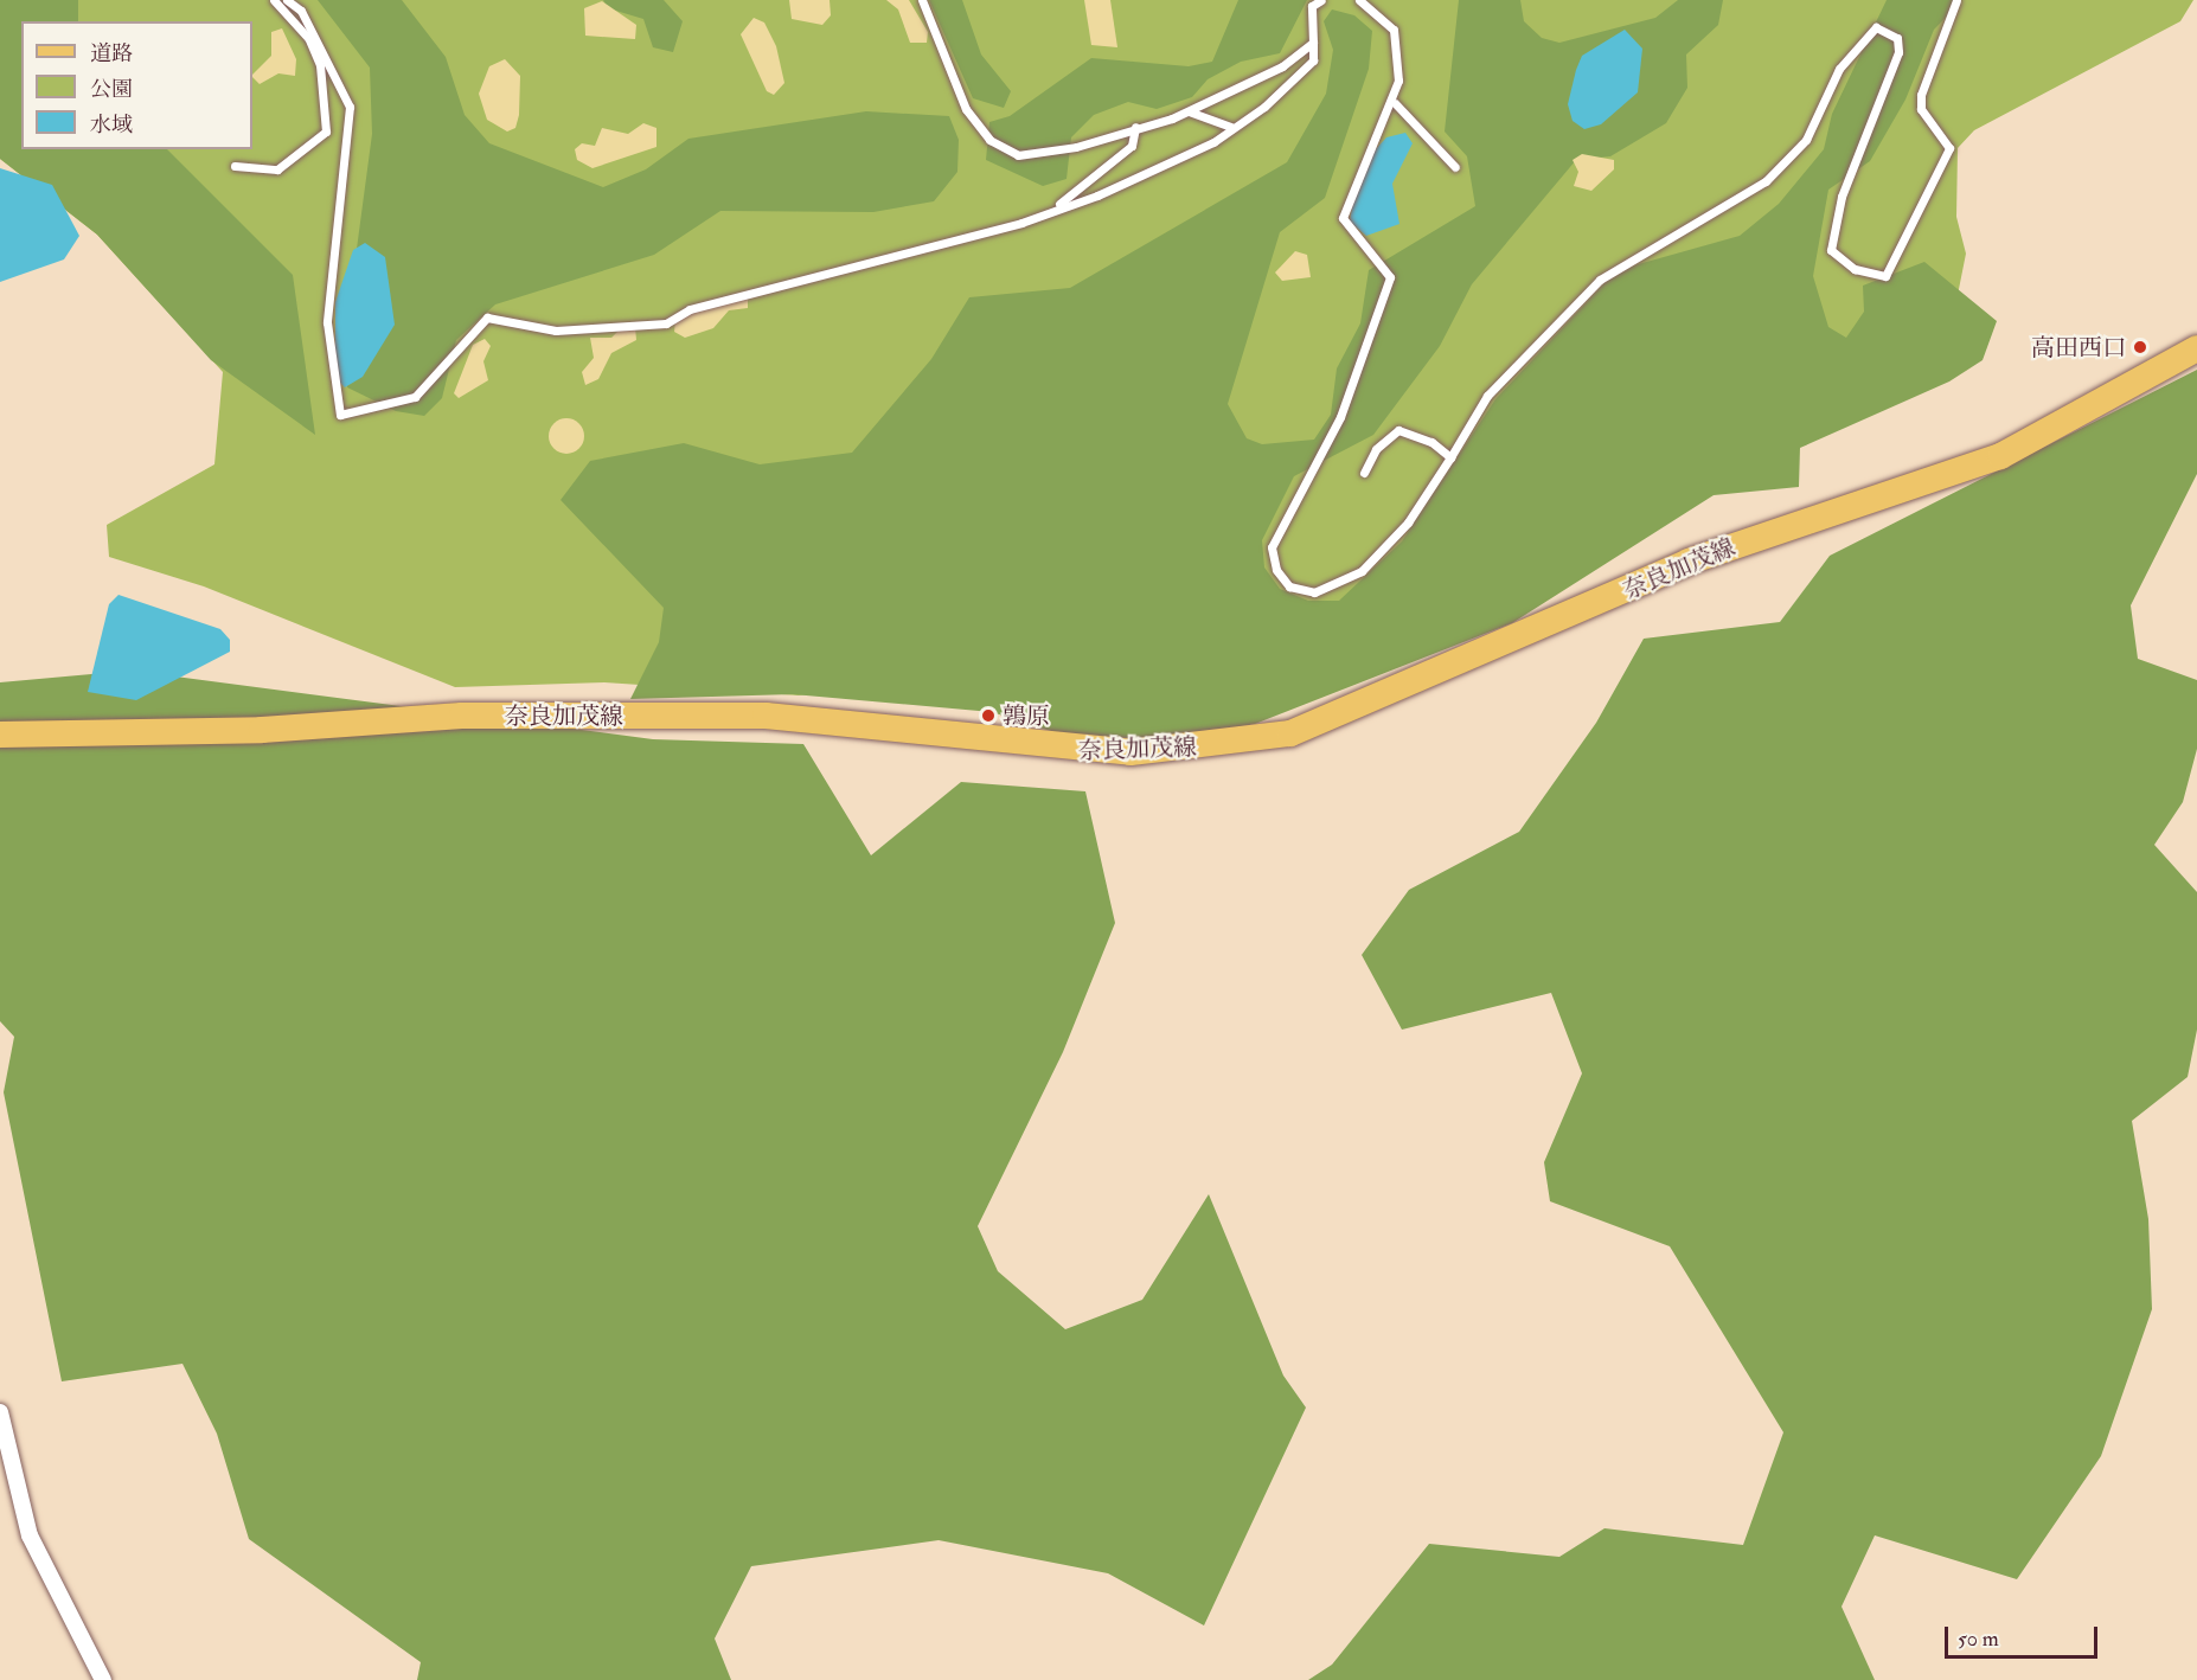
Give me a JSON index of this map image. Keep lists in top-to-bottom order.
{
  "streets": {
    "main road": ["奈良加茂線"]
  },
  "places": ["高田西口", "鶉原"],
  "legend": ["道路", "公園", "水域"],
  "scale_bar": "50 m"
}
